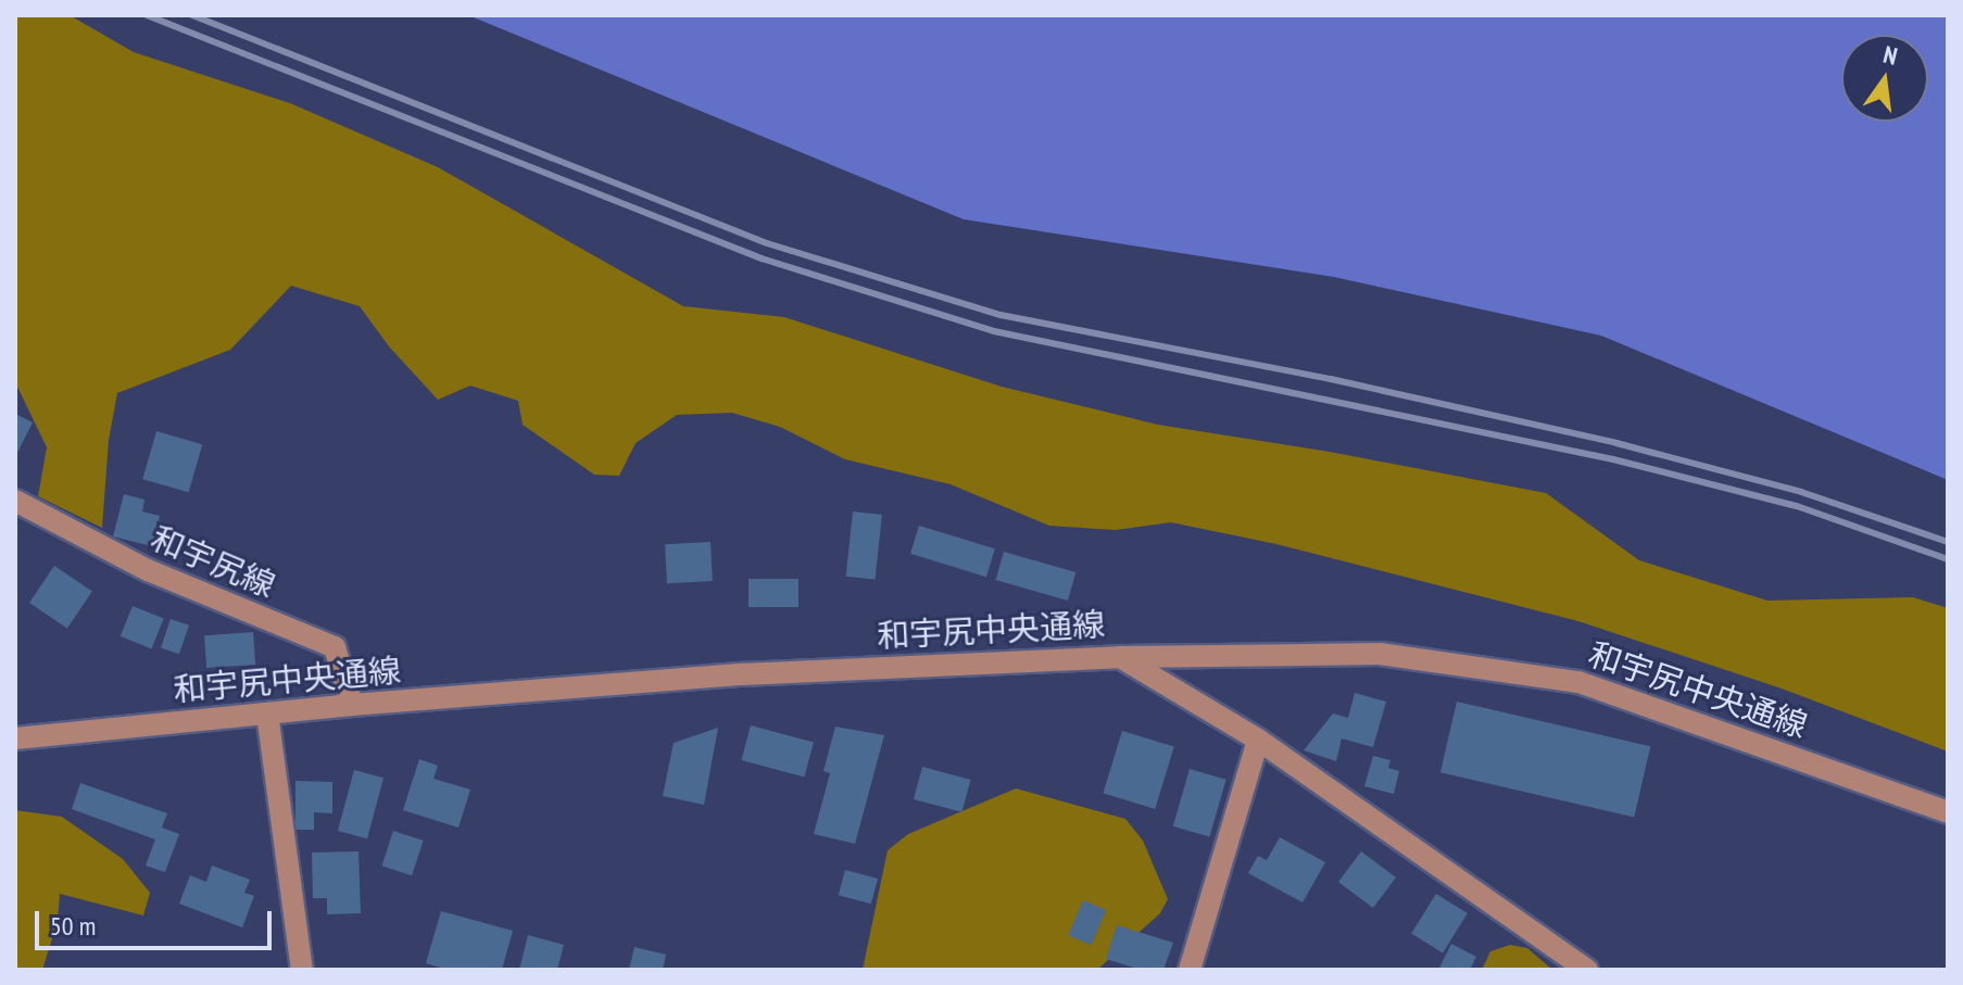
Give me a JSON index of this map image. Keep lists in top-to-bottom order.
{
  "streets": {
    "street": ["和宇尻線", "和宇尻中央通線"]
  },
  "crossings": [
    ["和宇尻線", "和宇尻中央通線"]
  ],
  "scale_bar": "50 m",
  "north": "top"
}
